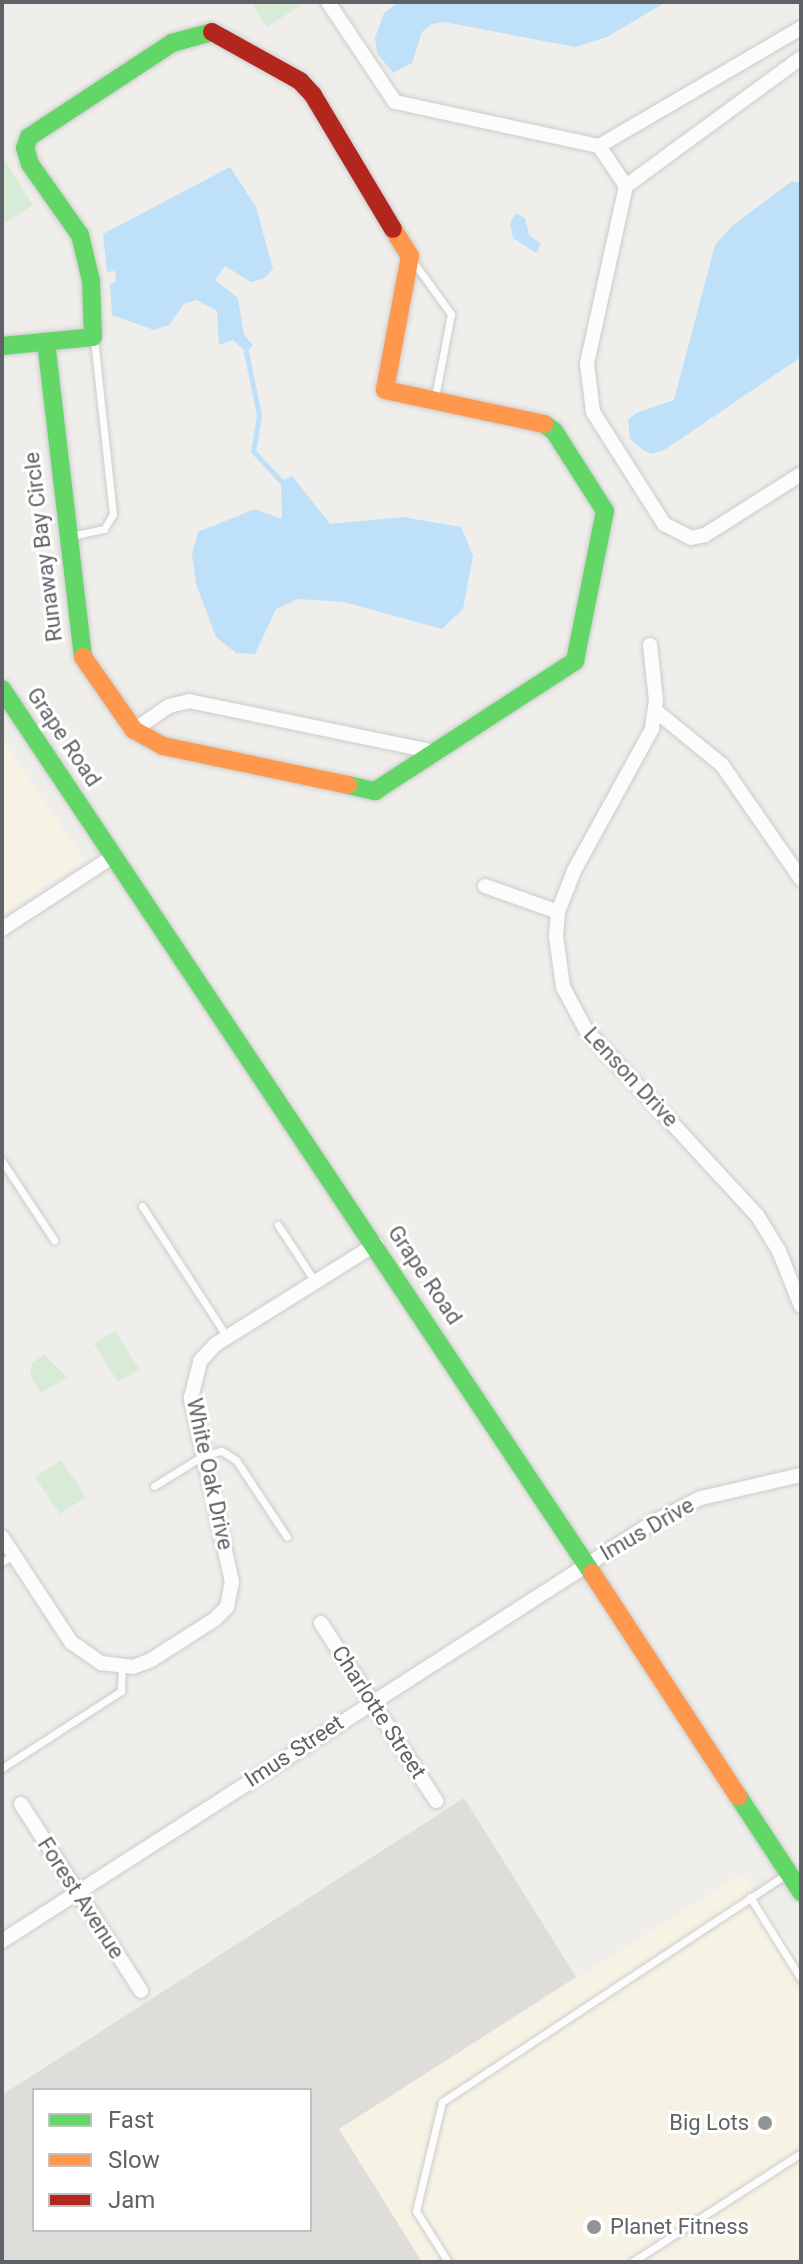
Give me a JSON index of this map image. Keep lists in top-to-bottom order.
{
  "streets": {
    "street": [
      "Runaway Bay Circle",
      "Grape Road",
      "Lenson Drive",
      "White Oak Drive",
      "Imus Drive",
      "Charlotte Street",
      "Imus Street",
      "Forest Avenue"
    ]
  },
  "crossings": [
    ["Grape Road", "White Oak Drive"],
    ["Grape Road", "Imus Drive"],
    ["Grape Road", "Imus Street"],
    ["Imus Drive", "Imus Street"],
    ["Charlotte Street", "Imus Street"],
    ["Imus Street", "Forest Avenue"]
  ],
  "places": ["Big Lots", "Planet Fitness"],
  "legend": ["Fast", "Slow", "Jam"]
}
